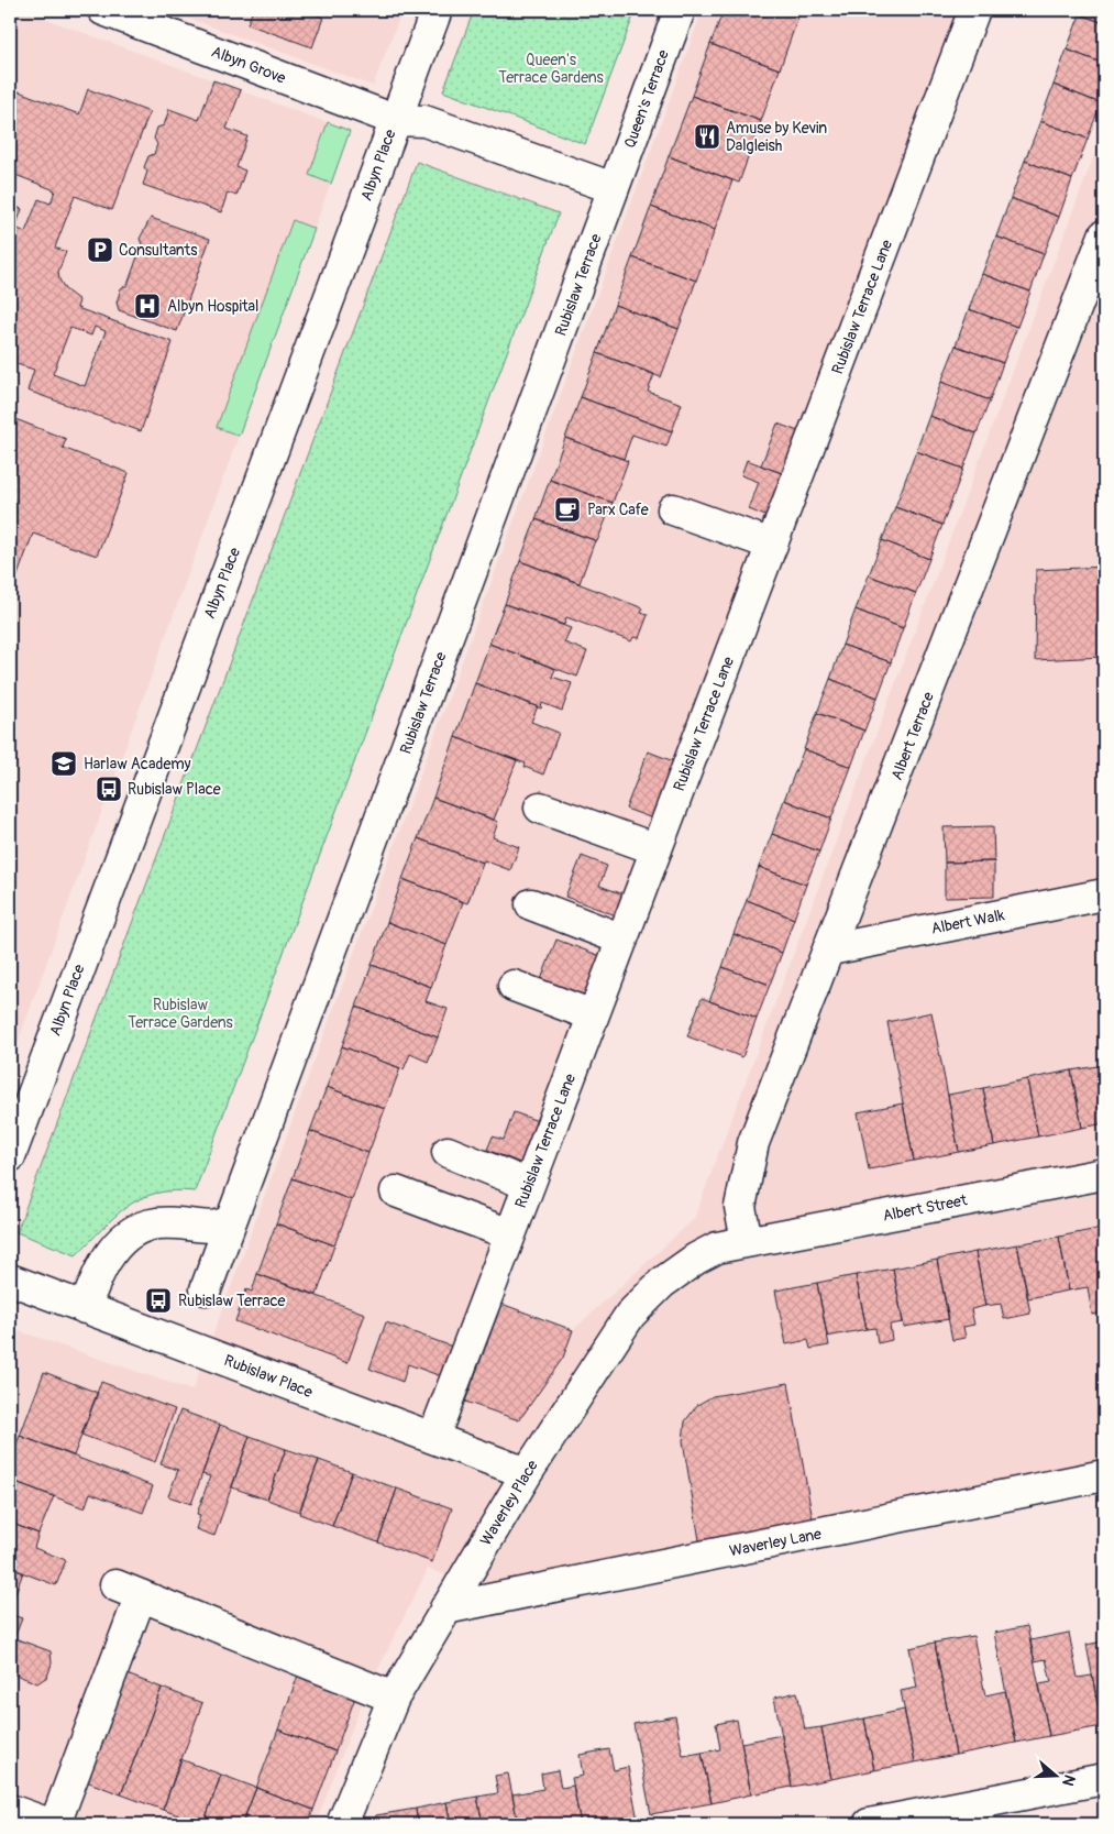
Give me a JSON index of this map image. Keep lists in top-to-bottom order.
{
  "streets": {
    "street": [
      "Albyn Grove",
      "Queen's Terrace",
      "Albyn Place",
      "Rubislaw Terrace",
      "Rubislaw Terrace Lane",
      "Albert Terrace",
      "Albert Walk",
      "Albert Street",
      "Rubislaw Place",
      "Waverley Place",
      "Waverley Lane"
    ]
  },
  "crossings": [
    ["Albyn Grove", "Queen's Terrace"],
    ["Albyn Grove", "Albyn Place"],
    ["Albyn Grove", "Rubislaw Terrace"],
    ["Queen's Terrace", "Rubislaw Terrace"],
    ["Rubislaw Terrace Lane", "Rubislaw Place"],
    ["Albert Terrace", "Albert Walk"],
    ["Albert Terrace", "Albert Street"],
    ["Albert Terrace", "Waverley Place"],
    ["Albert Street", "Waverley Place"],
    ["Rubislaw Place", "Waverley Place"],
    ["Waverley Place", "Waverley Lane"]
  ],
  "parks": ["Queen's Terrace Gardens", "Rubislaw Terrace Gardens"],
  "places": {
    "restaurant": ["Amuse by Kevin Dalgleish"],
    "parking": ["Consultants"],
    "hospital": ["Albyn Hospital"],
    "cafe": ["Parx Cafe"],
    "school or university": ["Harlaw Academy"],
    "bus stop": ["Rubislaw Place", "Rubislaw Terrace"]
  },
  "north": "right"
}
